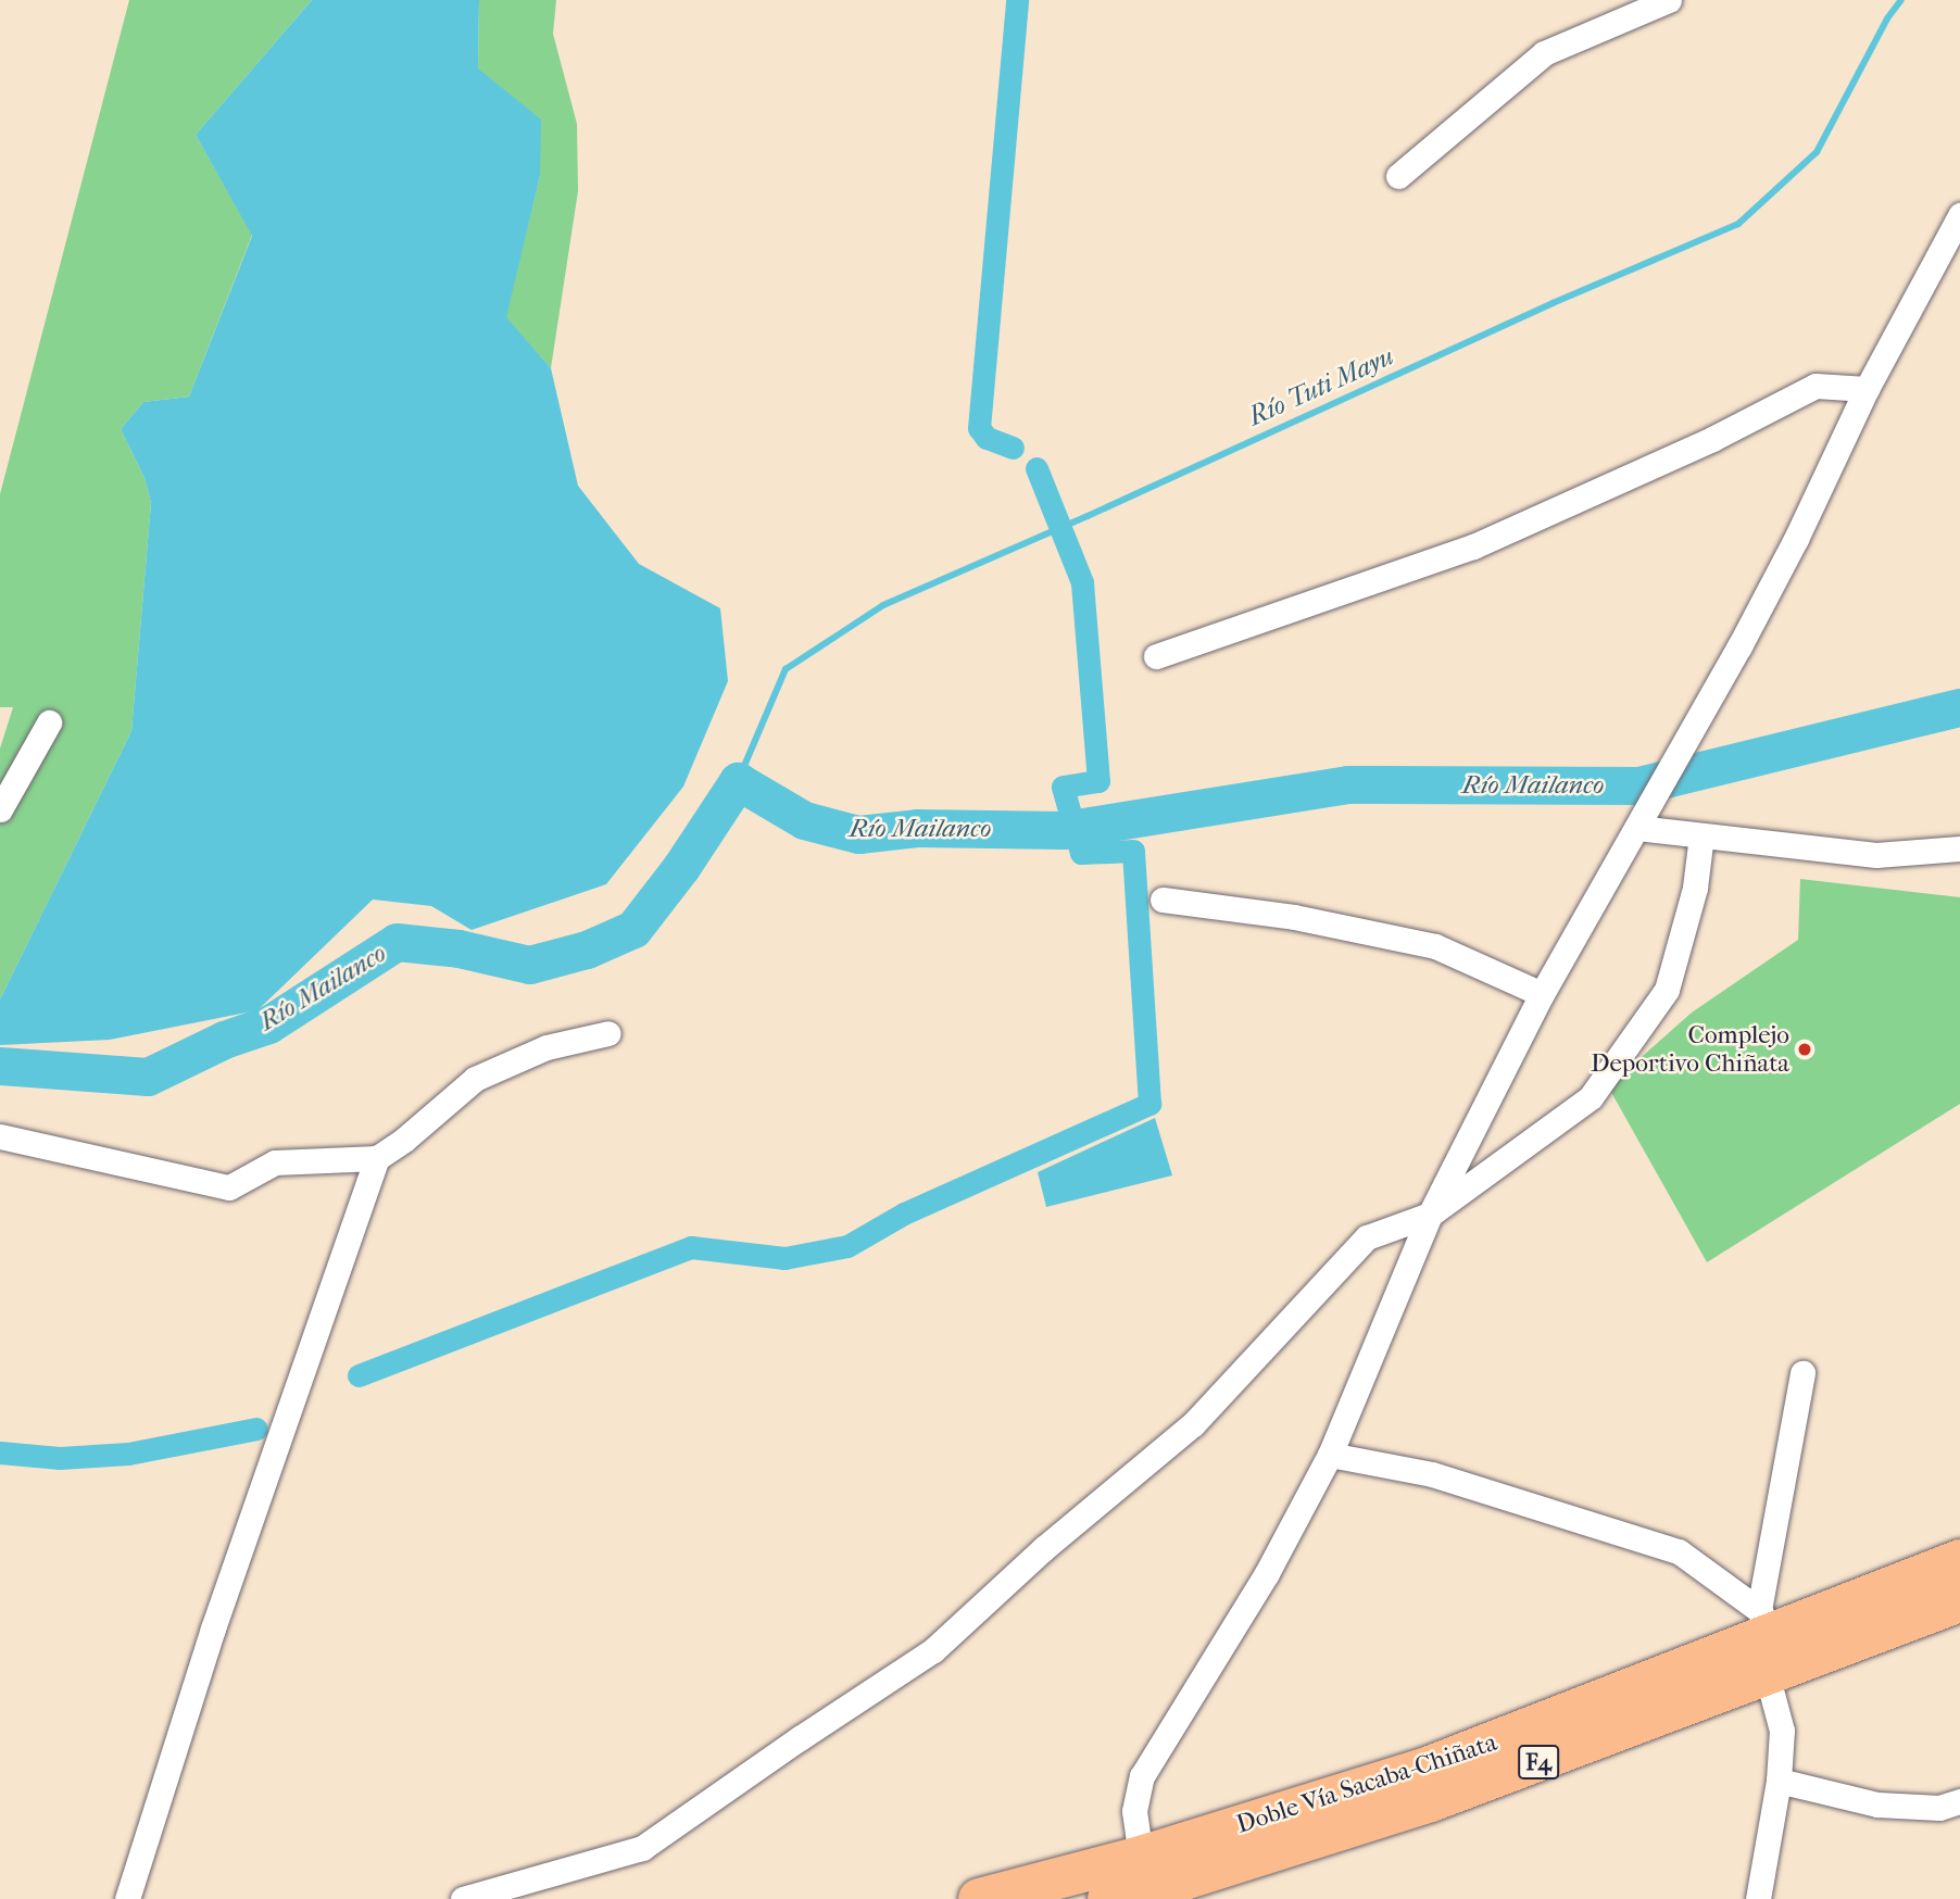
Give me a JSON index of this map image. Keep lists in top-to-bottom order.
{
  "streets": {
    "highway": ["F4", "Doble Vía Sacaba-Chiñata"]
  },
  "water": ["Río Tuti Mayu", "Río Mailanco"],
  "places": ["Complejo Deportivo Chiñata"]
}
